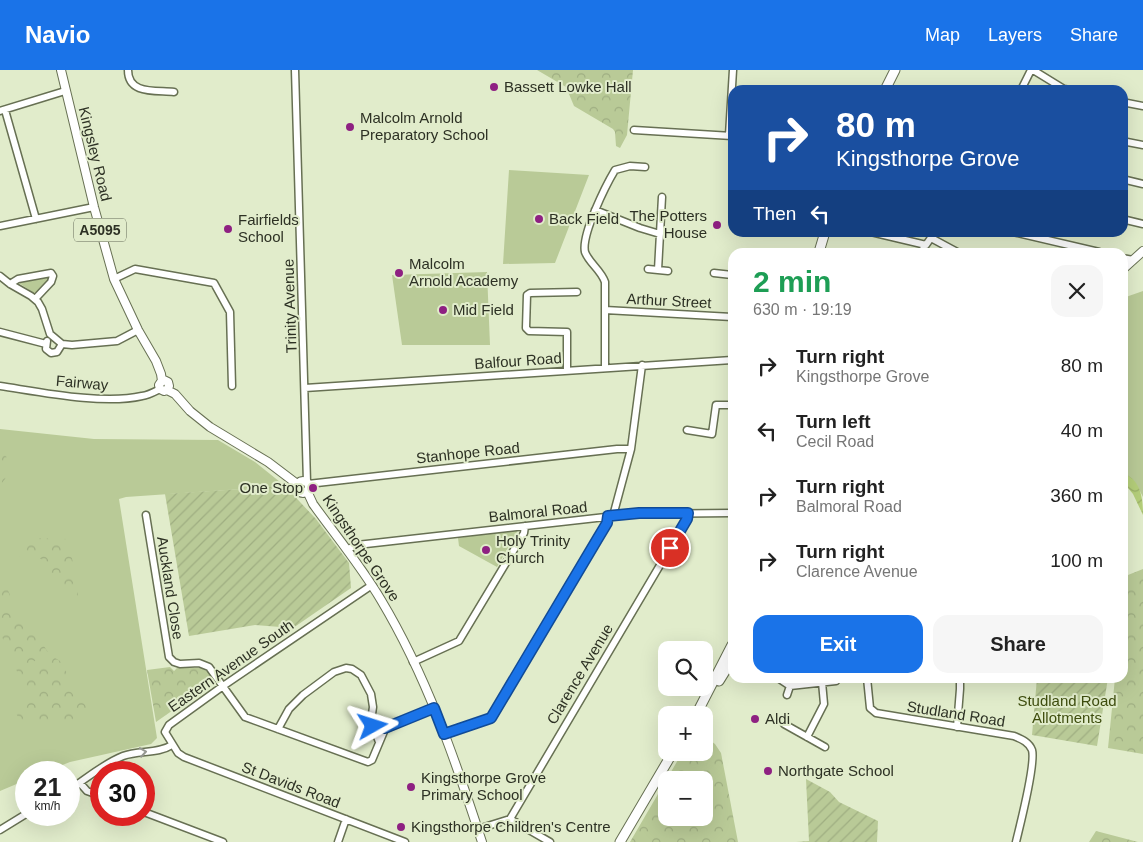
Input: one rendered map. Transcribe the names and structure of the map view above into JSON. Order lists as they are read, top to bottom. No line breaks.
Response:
{"streets":{"main road":["Kingsley Road","A5095","Kingsthorpe Grove"],"street":["Arthur Street","Trinity Avenue","Balfour Road","Fairway","Stanhope Road","Balmoral Road","Auckland Close","Eastern Avenue South","Clarence Avenue","Studland Road","St Davids Road"]},"crossings":[["Kingsley Road","Fairway"],["Trinity Avenue","Balfour Road"],["Trinity Avenue","Stanhope Road"],["Trinity Avenue","Kingsthorpe Grove"],["Stanhope Road","Kingsthorpe Grove"],["Balmoral Road","Kingsthorpe Grove"],["Balmoral Road","Clarence Avenue"],["Kingsthorpe Grove","Eastern Avenue South"],["Auckland Close","Eastern Avenue South"],["Eastern Avenue South","St Davids Road"]],"parks":["Studland Road Allotments"],"places":["Bassett Lowke Hall","Malcolm Arnold Preparatory School","Back Field","The Potters House","Fairfields School","Malcolm Arnold Academy","Mid Field","One Stop","Holy Trinity Church","Aldi","Northgate School","Kingsthorpe Grove Primary School","Kingsthorpe Children's Centre"],"page":{"header":"Navio","nav":["Map","Layers","Share"],"turn":["80 m","Kingsthorpe Grove"],"then":"Then","heading":["2 min","630 m · 19:19"],"list":[{"name":"Turn right","note":"Kingsthorpe Grove","value":"80 m"},{"name":"Turn left","note":"Cecil Road","value":"40 m"},{"name":"Turn right","note":"Balmoral Road","value":"360 m"},{"name":"Turn right","note":"Clarence Avenue","value":"100 m"}],"buttons":["Exit","Share"],"map_buttons":["+","−"],"speed":"21 km/h","limit":"30"}}
